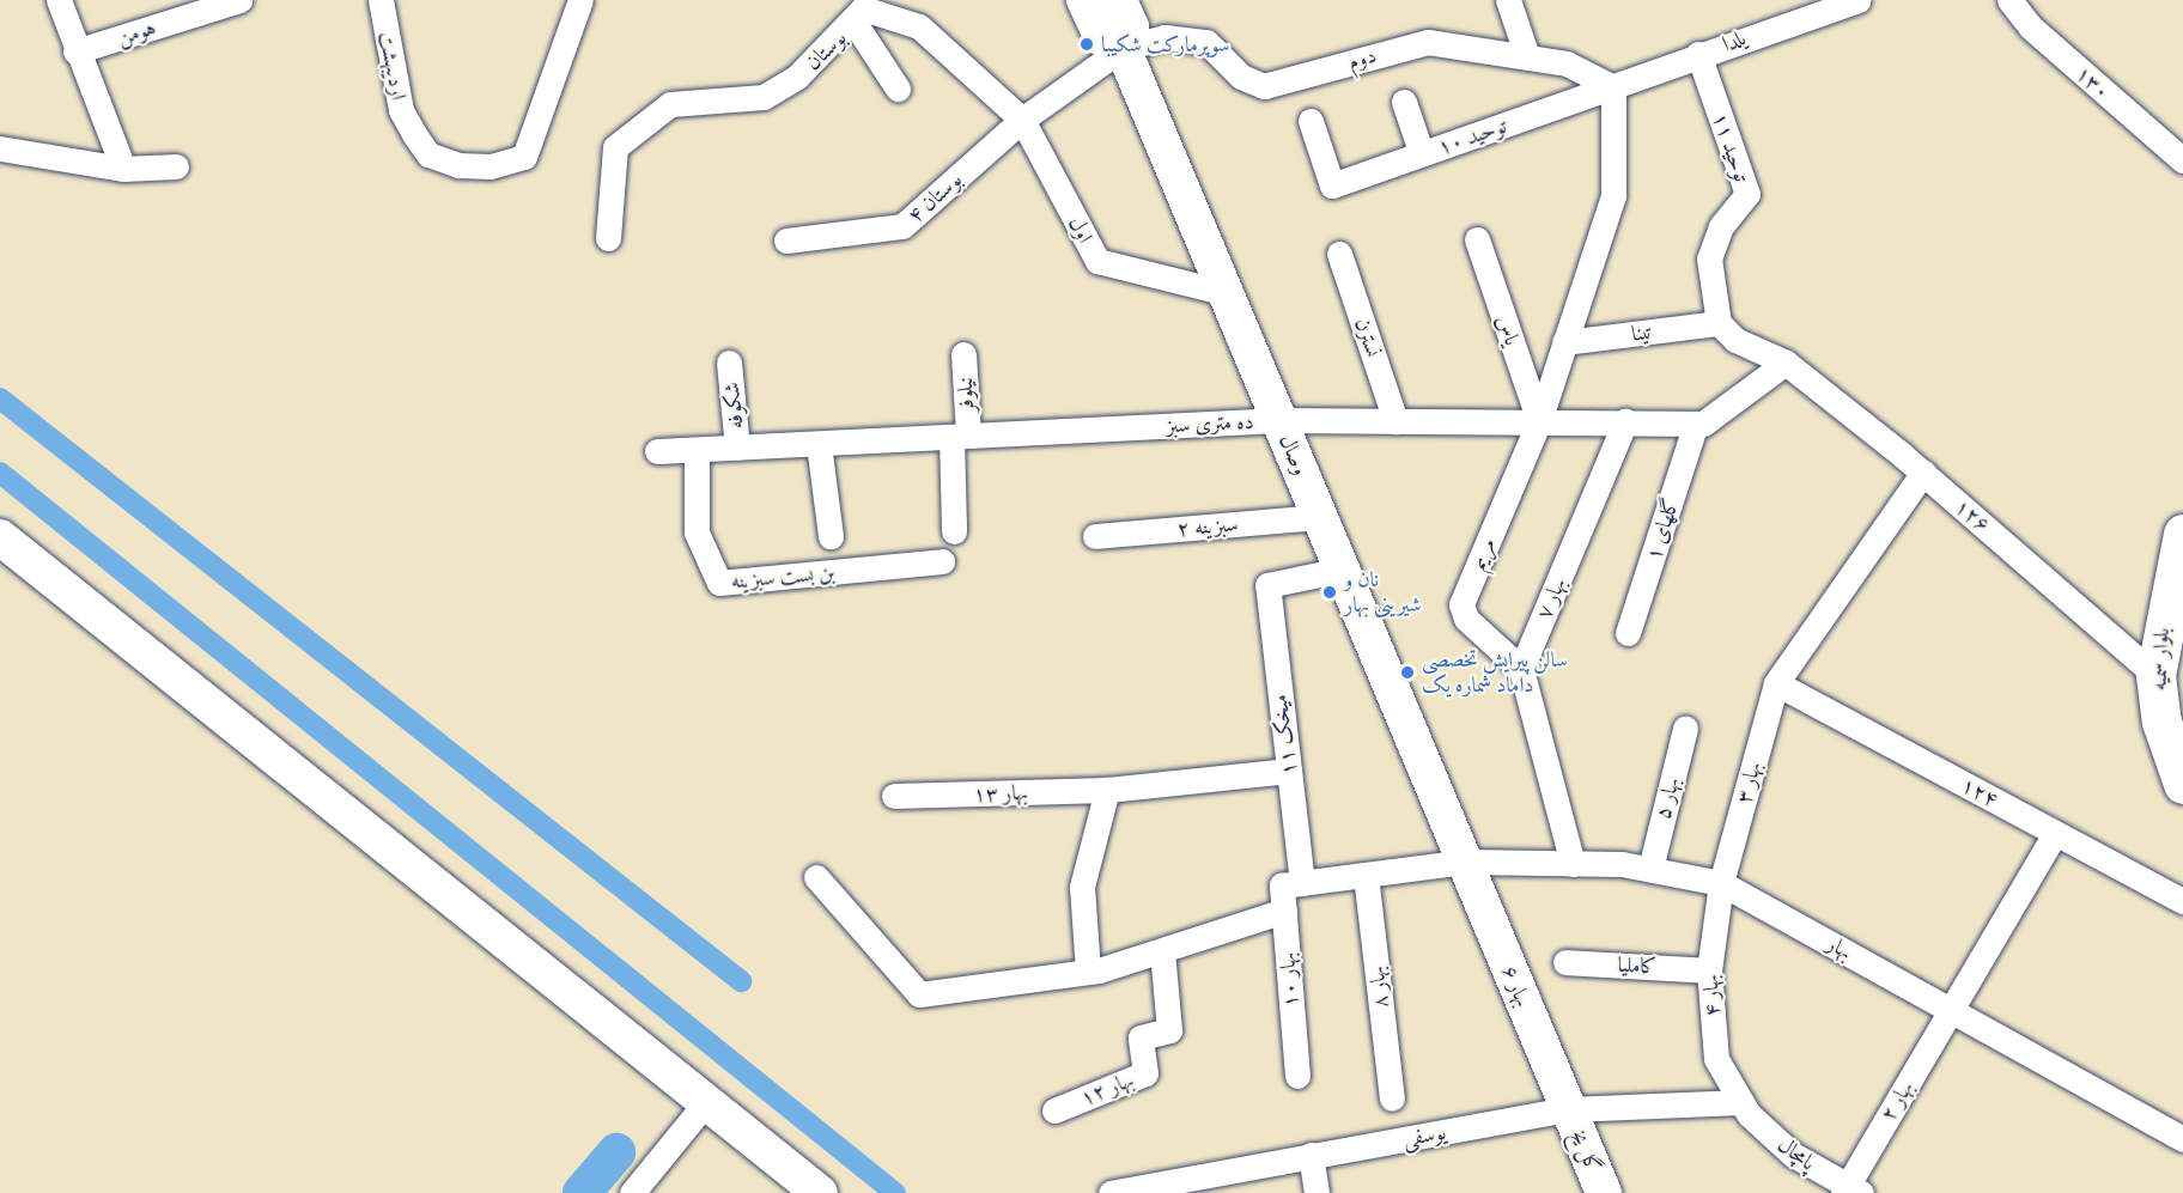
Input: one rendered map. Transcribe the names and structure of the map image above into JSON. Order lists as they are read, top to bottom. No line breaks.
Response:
{"streets":{"main road":["وصال","بلوار سمیه","بهار ۶","گل یخ"],"street":["هومن","یلدا","بوستان","دوم","اردیبهشت","۱۳۰","توحید ۱۰","توحید ۱۱","بوستان ۴","اول","یاس","تینا","نسترن","نیلوفر","شکوفه","ده متری سبز","۱۲۶","سبزینه ۲","گلهای ۱","مریم","بن بست سبزینه","بهار ۷","میخک ۱۱","بهار ۳","۱۲۴","بهار ۱۳","بهار ۵","بهار","کاملیا","بهار ۱۰","بهار ۸","بهار ۴","بهار ۱۲","بهار ۲","یوسفی","پامچال"]},"crossings":[["یلدا","دوم"],["یلدا","توحید ۱۰"],["یلدا","توحید ۱۱"],["یلدا","مریم"],["دوم","توحید ۱۰"],["دوم","وصال"],["دوم","مریم"],["توحید ۱۰","مریم"],["توحید ۱۱","تینا"],["بوستان ۴","اول"],["اول","وصال"],["یاس","ده متری سبز"],["یاس","مریم"],["تینا","مریم"],["نسترن","ده متری سبز"],["نیلوفر","ده متری سبز"],["شکوفه","ده متری سبز"],["ده متری سبز","وصال"],["ده متری سبز","گلهای ۱"],["ده متری سبز","مریم"],["ده متری سبز","بن بست سبزینه"],["ده متری سبز","بهار ۷"],["وصال","سبزینه ۲"],["وصال","میخک ۱۱"],["وصال","بهار"],["وصال","بهار ۶"],["۱۲۶","بلوار سمیه"],["۱۲۶","بهار ۳"],["مریم","بهار ۷"],["میخک ۱۱","بهار ۱۳"],["میخک ۱۱","بهار"],["میخک ۱۱","بهار ۱۰"],["بهار ۳","۱۲۴"],["بهار ۳","بهار"],["بهار ۳","بهار ۴"],["۱۲۴","بهار ۲"],["بهار ۵","بهار"],["بهار","بهار ۱۰"],["بهار","بهار ۶"],["بهار","بهار ۸"],["بهار","بهار ۴"],["بهار","بهار ۲"],["کاملیا","بهار ۴"],["بهار ۶","یوسفی"],["بهار ۶","گل یخ"],["بهار ۴","یوسفی"],["بهار ۴","پامچال"],["بهار ۲","پامچال"],["یوسفی","گل یخ"],["یوسفی","پامچال"]],"places":["سوپرمارکت شکیبا","نان و شیرینی بهار","سالن پیرایش تخصصی داماد شماره یک"]}
